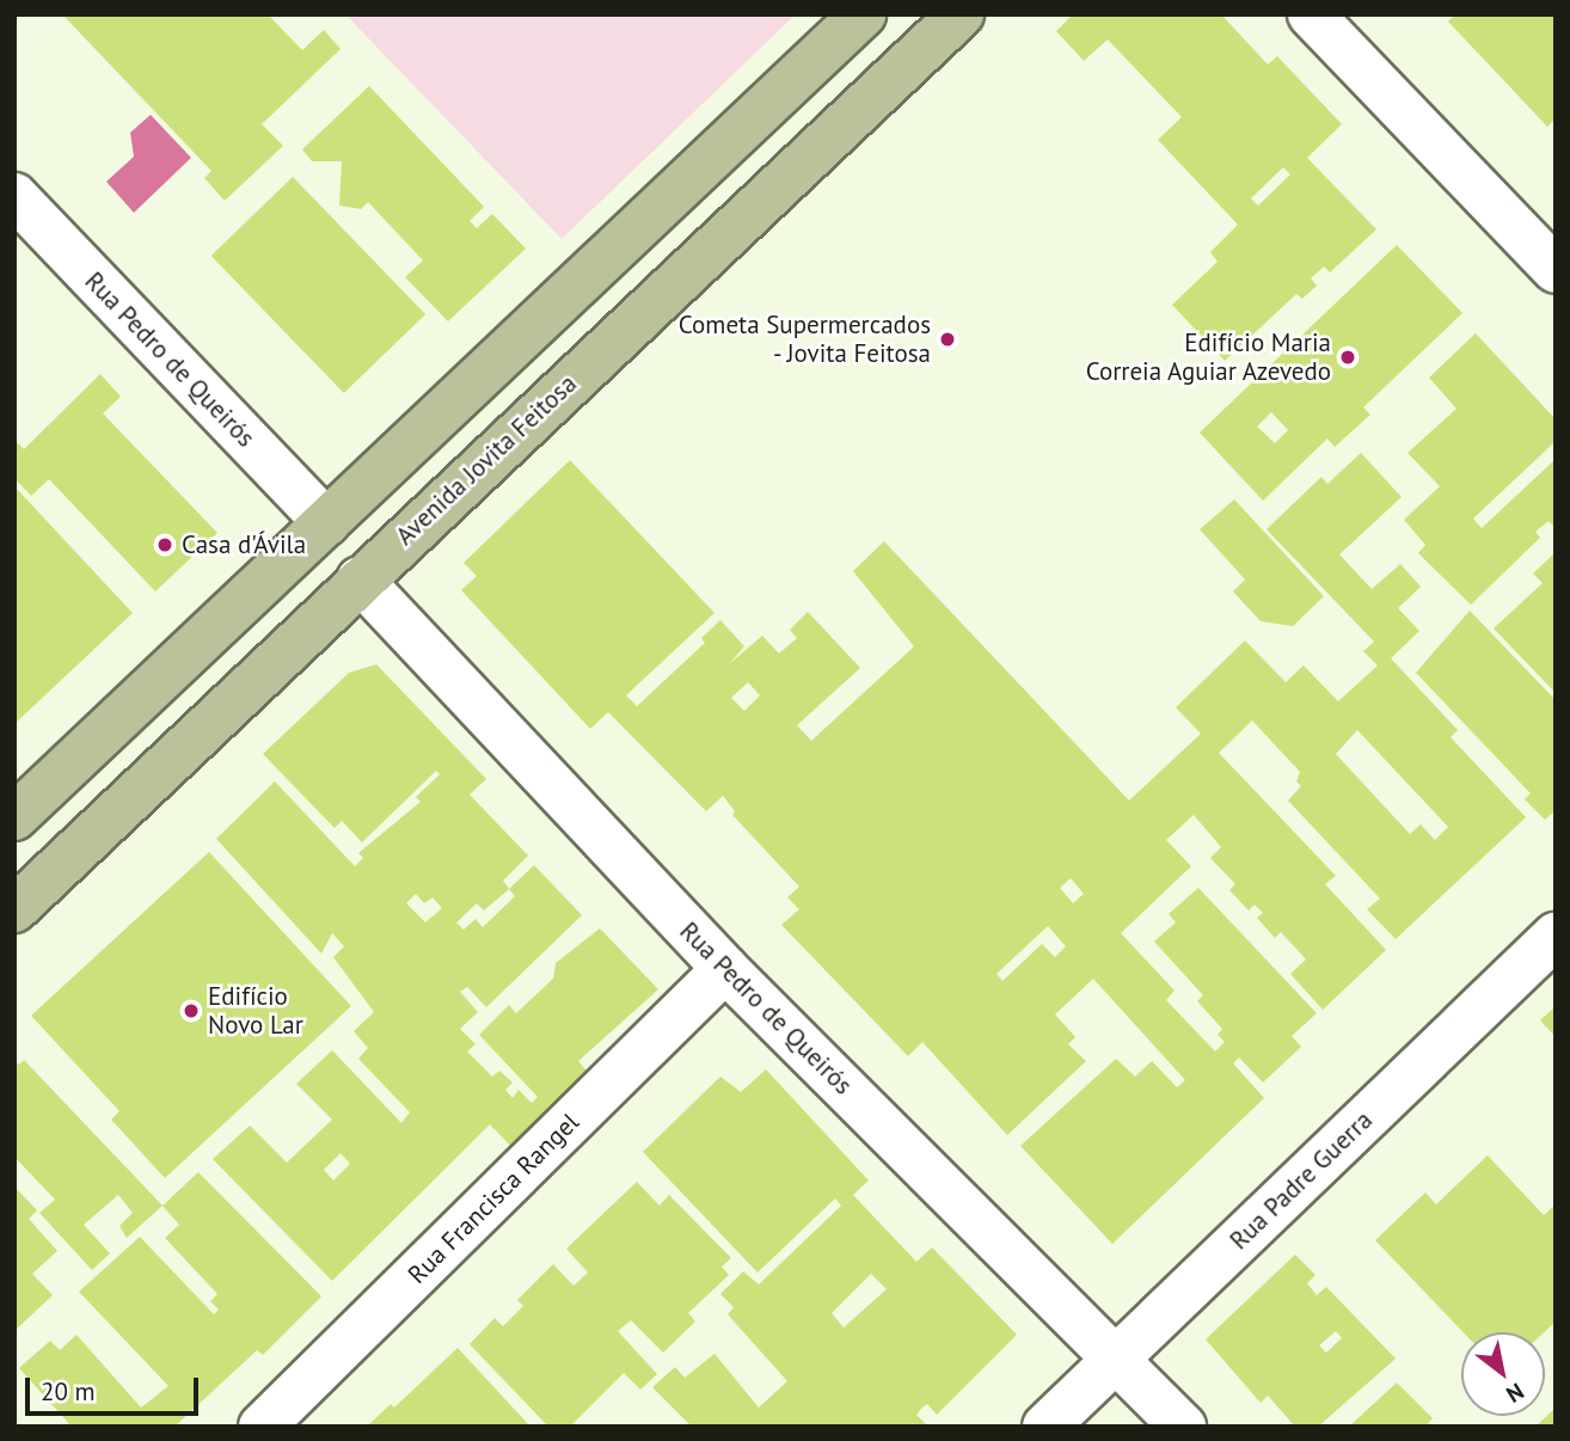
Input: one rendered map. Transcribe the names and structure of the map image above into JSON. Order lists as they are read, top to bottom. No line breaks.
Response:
{"streets":{"main road":["Avenida Jovita Feitosa"],"street":["Rua Pedro de Queirós","Rua Padre Guerra","Rua Francisca Rangel"]},"crossings":[["Rua Pedro de Queirós","Avenida Jovita Feitosa"],["Rua Pedro de Queirós","Rua Padre Guerra"],["Rua Pedro de Queirós","Rua Francisca Rangel"]],"places":["Cometa Supermercados - Jovita Feitosa","Edifício Maria Correia Aguiar Azevedo","Casa d'Ávila","Edifício Novo Lar"],"scale_bar":"20 m","north":"bottom right"}
